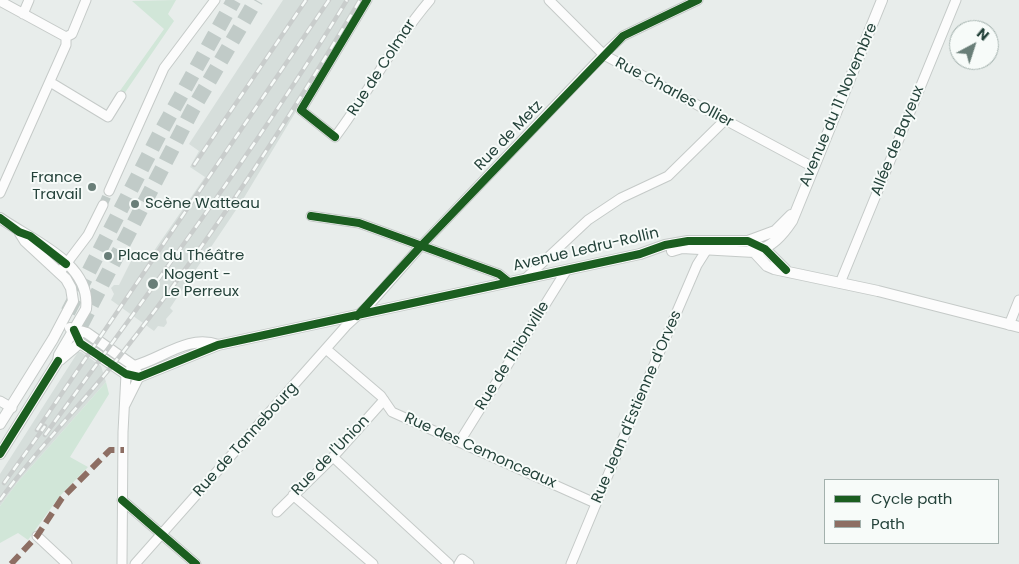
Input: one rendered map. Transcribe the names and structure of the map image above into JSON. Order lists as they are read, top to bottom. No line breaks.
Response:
{"streets":{"street":["Rue de Colmar","Rue Charles Ollier","Avenue du 11 Novembre","Rue de Metz","Allée de Bayeux","Avenue Ledru-Rollin","Rue de Thionville","Rue Jean d'Estienne d'Orves","Rue de Tannebourg","Rue des Cemonceaux","Rue de l'Union"]},"crossings":[["Rue Charles Ollier","Avenue du 11 Novembre"],["Rue Charles Ollier","Rue de Metz"],["Avenue du 11 Novembre","Avenue Ledru-Rollin"],["Rue de Metz","Avenue Ledru-Rollin"],["Rue de Metz","Rue de Tannebourg"],["Avenue Ledru-Rollin","Rue de Thionville"],["Avenue Ledru-Rollin","Rue Jean d'Estienne d'Orves"],["Avenue Ledru-Rollin","Rue de Tannebourg"],["Rue de Thionville","Rue des Cemonceaux"],["Rue Jean d'Estienne d'Orves","Rue des Cemonceaux"],["Rue de Tannebourg","Rue des Cemonceaux"],["Rue des Cemonceaux","Rue de l'Union"]],"places":["France Travail","Scène Watteau","Place du Théâtre","Nogent - Le Perreux"],"legend":["Cycle path","Path"],"north":"top right"}
